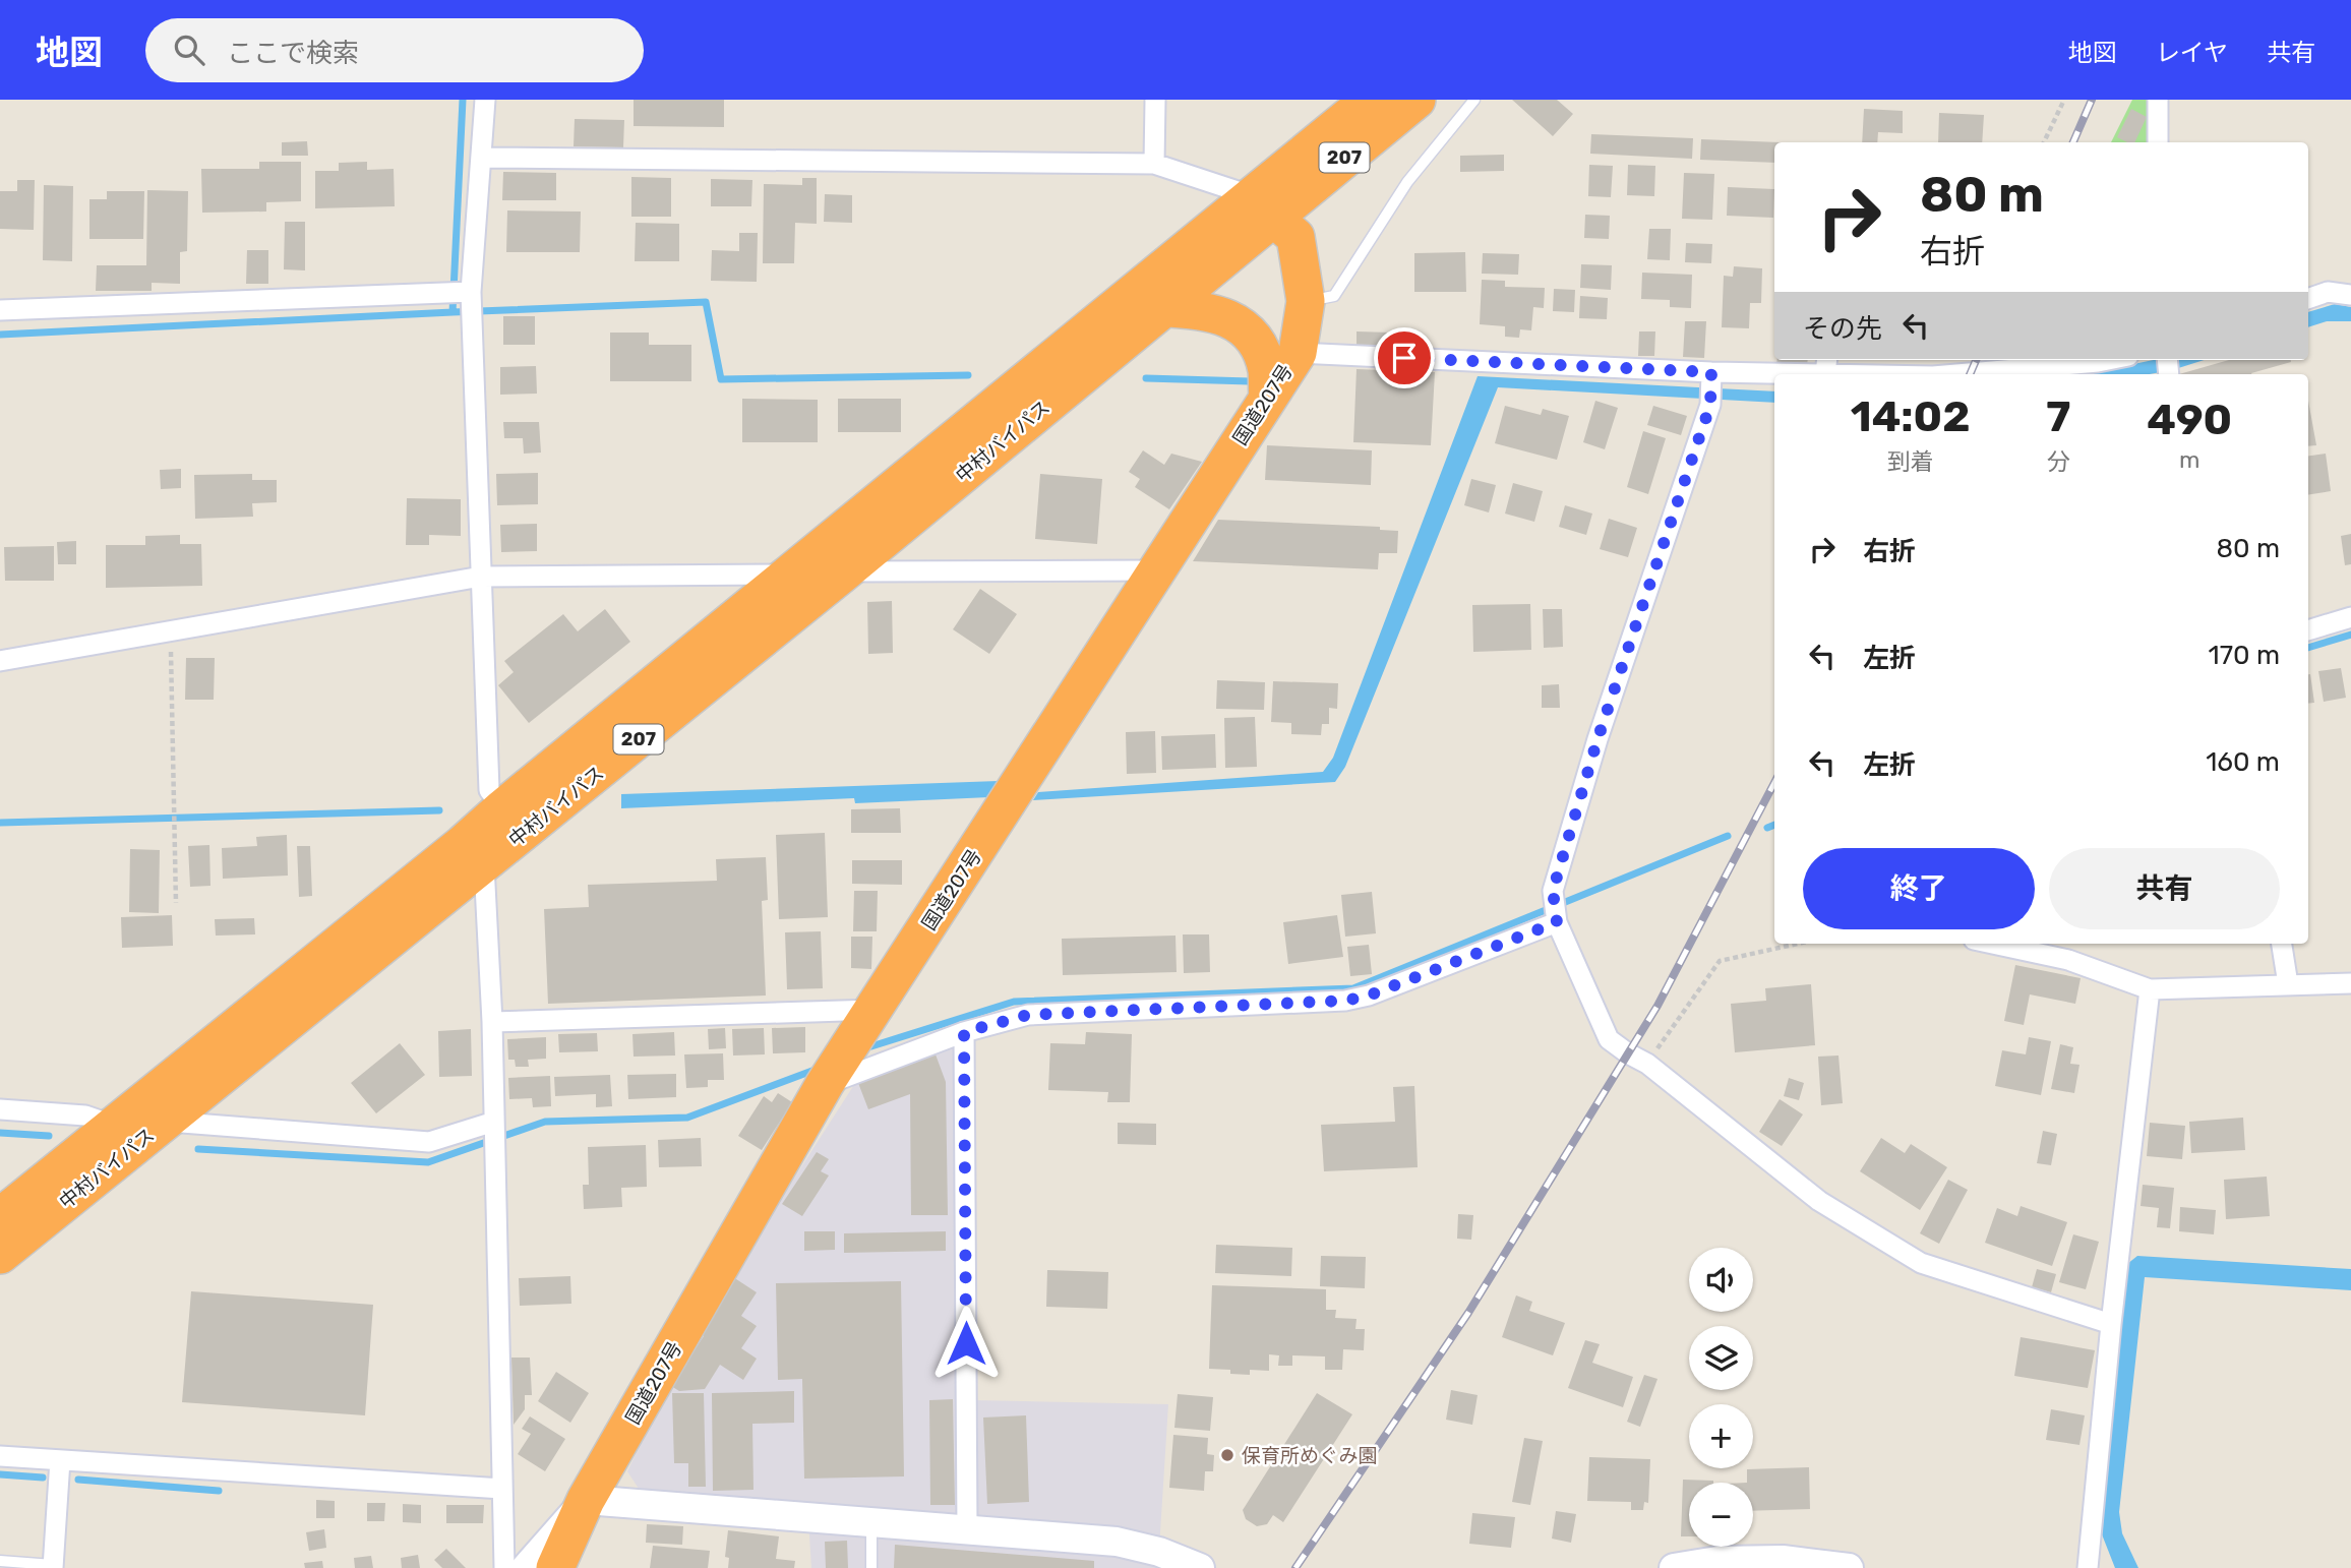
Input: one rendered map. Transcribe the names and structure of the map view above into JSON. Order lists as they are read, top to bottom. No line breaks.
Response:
{"streets":{"highway":["207","国道207号","中村バイパス"]},"crossings":[["207","国道207号"],["207","中村バイパス"],["国道207号","中村バイパス"]],"places":["保育所めぐみ園"],"page":{"header":"地図","search":"ここで検索","nav":["地図","レイヤ","共有"],"turn":["80 m","右折"],"then":"その先","eta":["14:02","到着","7","分","490","m"],"list":[{"name":"右折","value":"80 m"},{"name":"左折","value":"170 m"},{"name":"左折","value":"160 m"}],"buttons":["終了","共有"],"map_buttons":["+","−"]}}
